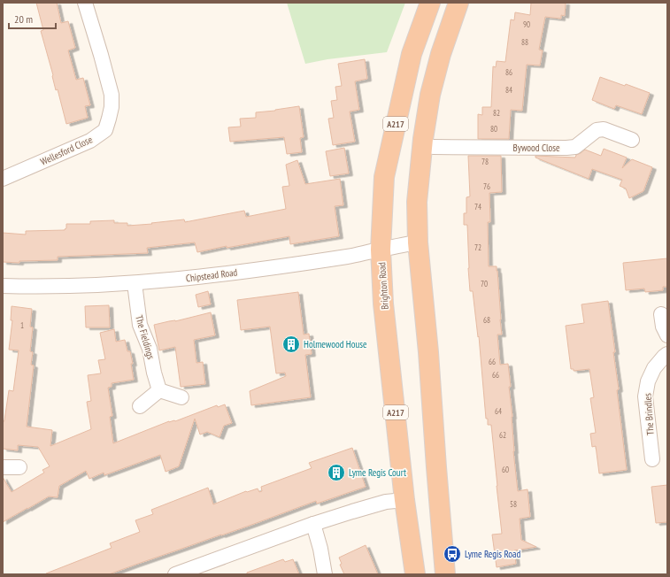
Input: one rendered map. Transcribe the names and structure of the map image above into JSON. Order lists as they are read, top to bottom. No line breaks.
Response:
{"streets":{"highway":["A217","Brighton Road"],"street":["Bywood Close","Wellesford Close","Chipstead Road","The Fieldings","The Brindles"]},"crossings":[["Chipstead Road","Brighton Road"],["Chipstead Road","The Fieldings"]],"places":{"building":["Holmewood House","Lyme Regis Court"],"bus stop":["Lyme Regis Road"]},"house_numbers":["90","88","86","84","82","80","78","76","74","72","70","68","1","66","66","64","62","60","58"],"scale_bar":"20 m"}
